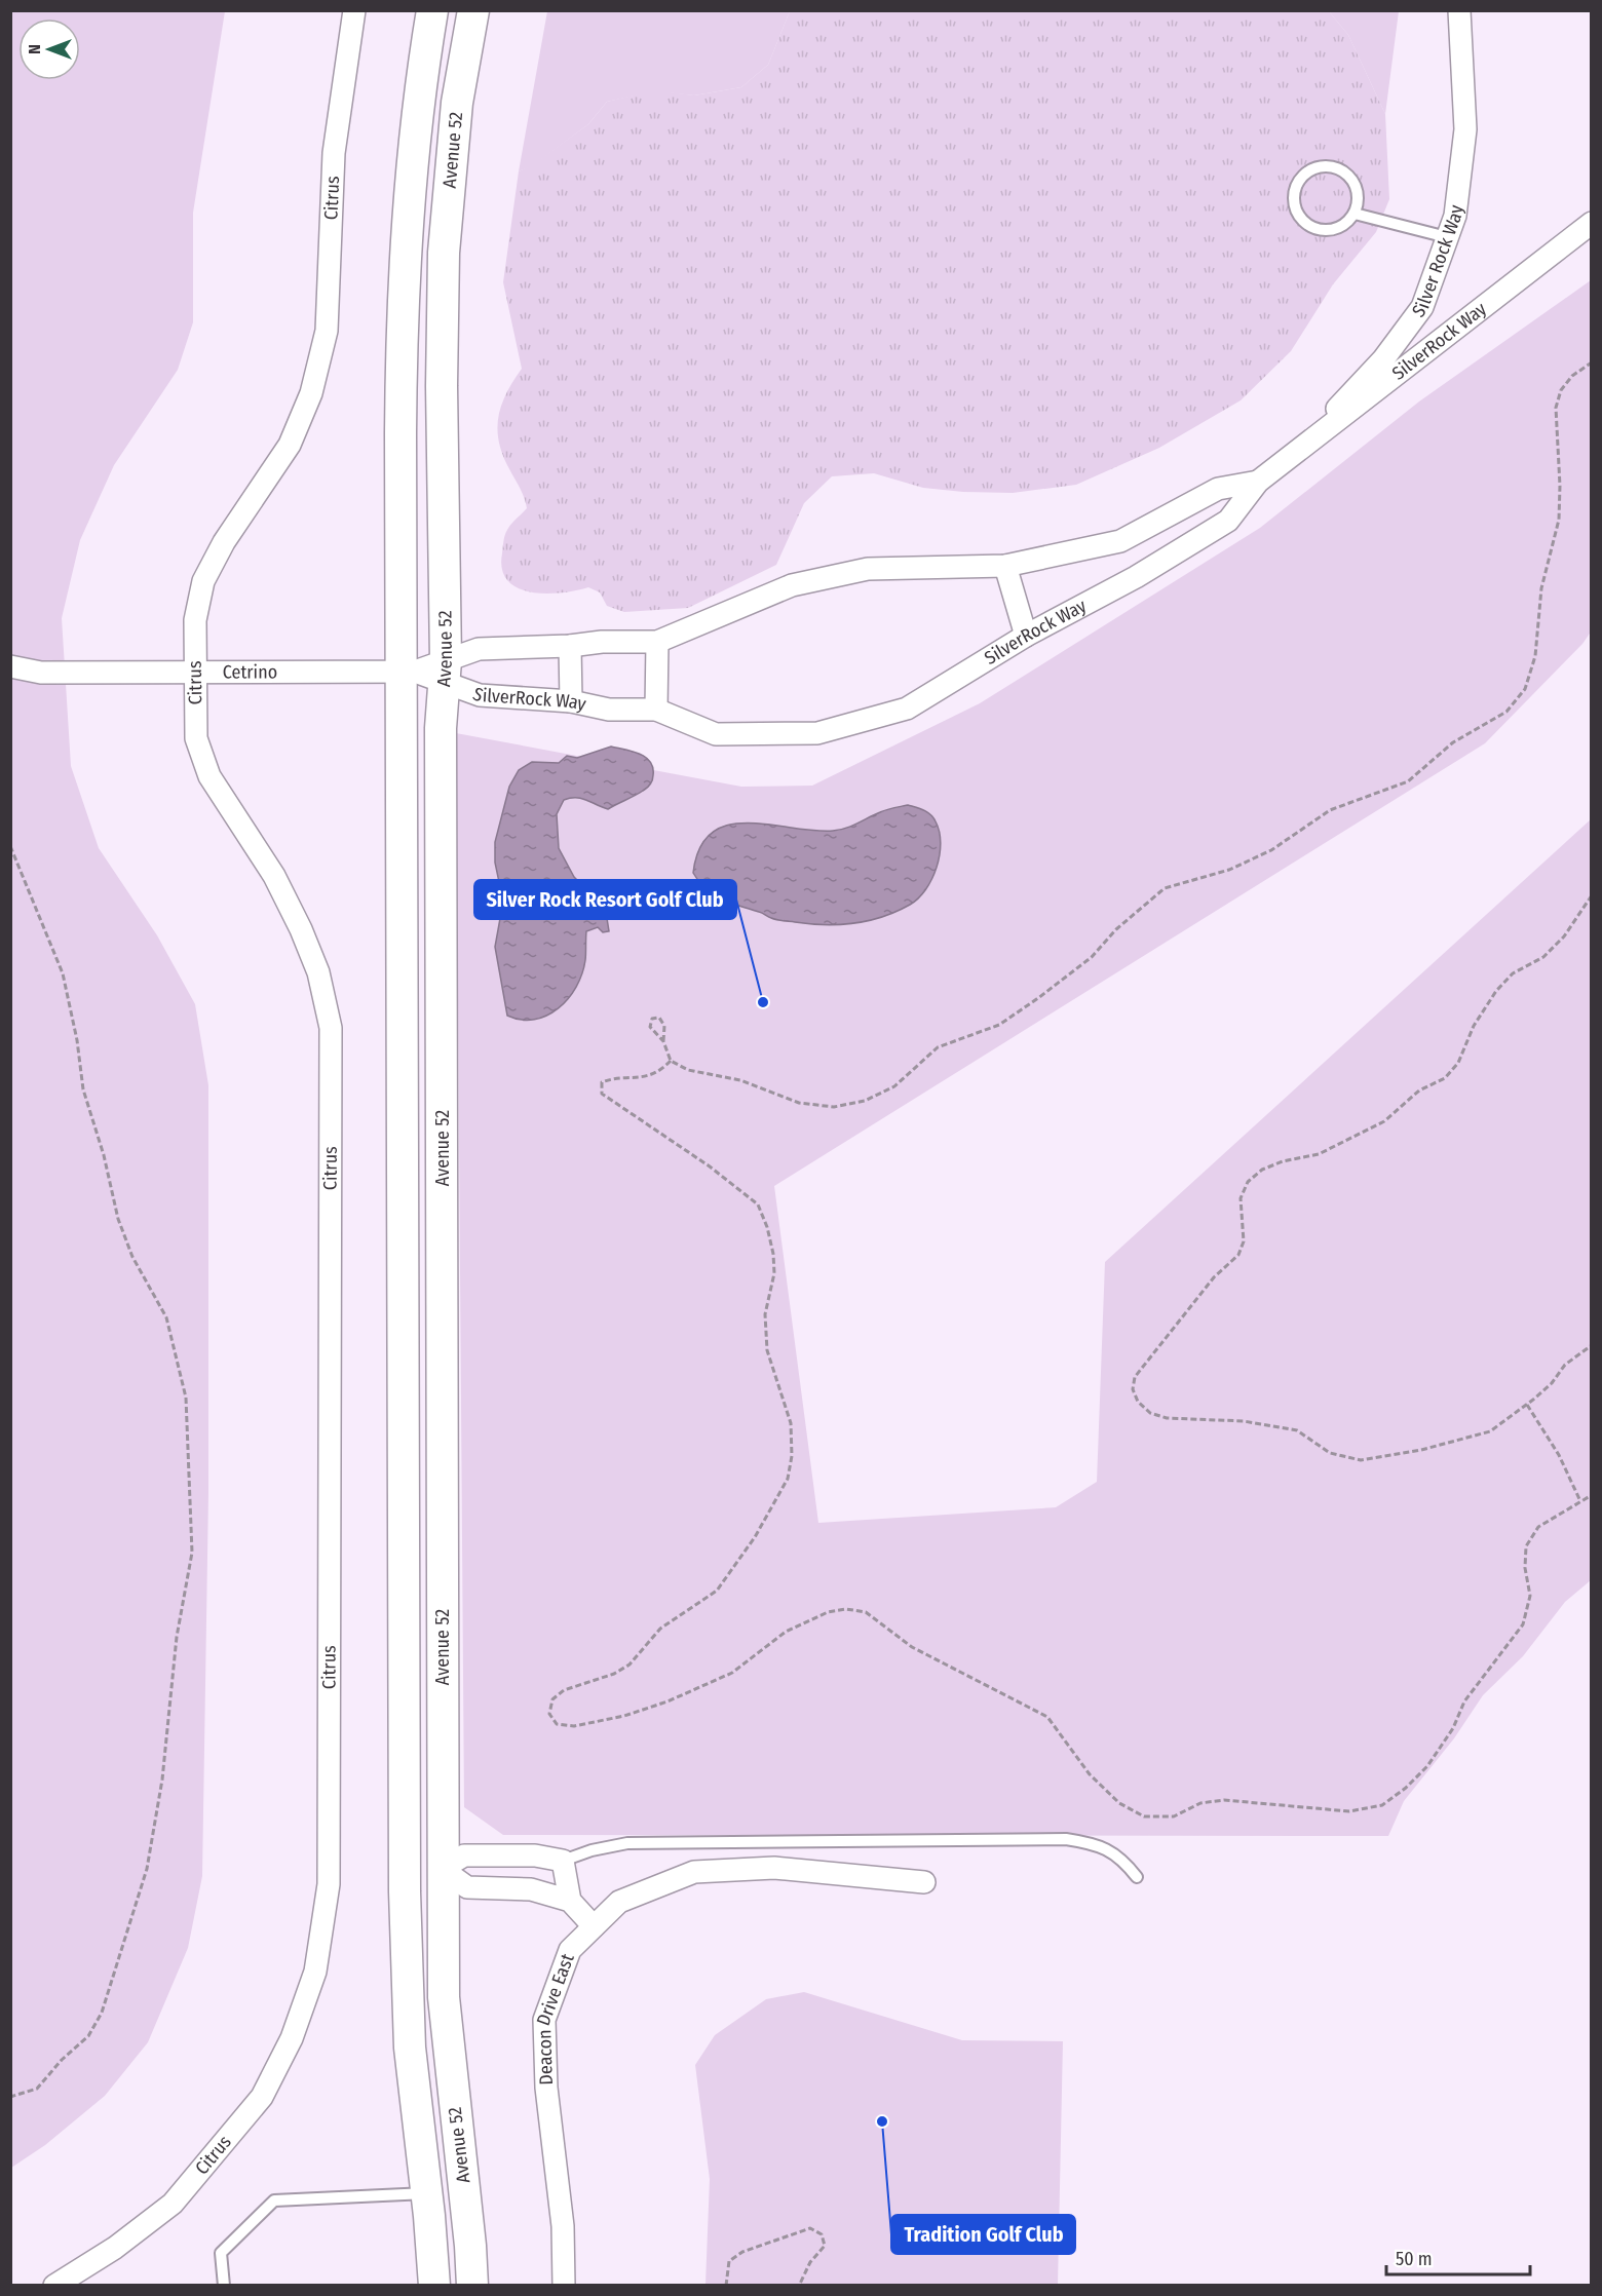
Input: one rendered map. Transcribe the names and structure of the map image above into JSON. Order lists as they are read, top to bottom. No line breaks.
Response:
{"streets":{"main road":["Avenue 52"],"street":["Citrus","Silver Rock Way","SilverRock Way","Cetrino","Deacon Drive East"]},"crossings":[["Avenue 52","SilverRock Way"],["Avenue 52","Cetrino"],["Citrus","Cetrino"],["Silver Rock Way","SilverRock Way"],["SilverRock Way","Cetrino"]],"places":["Silver Rock Resort Golf Club","Tradition Golf Club"],"scale_bar":"50 m","north":"left"}
